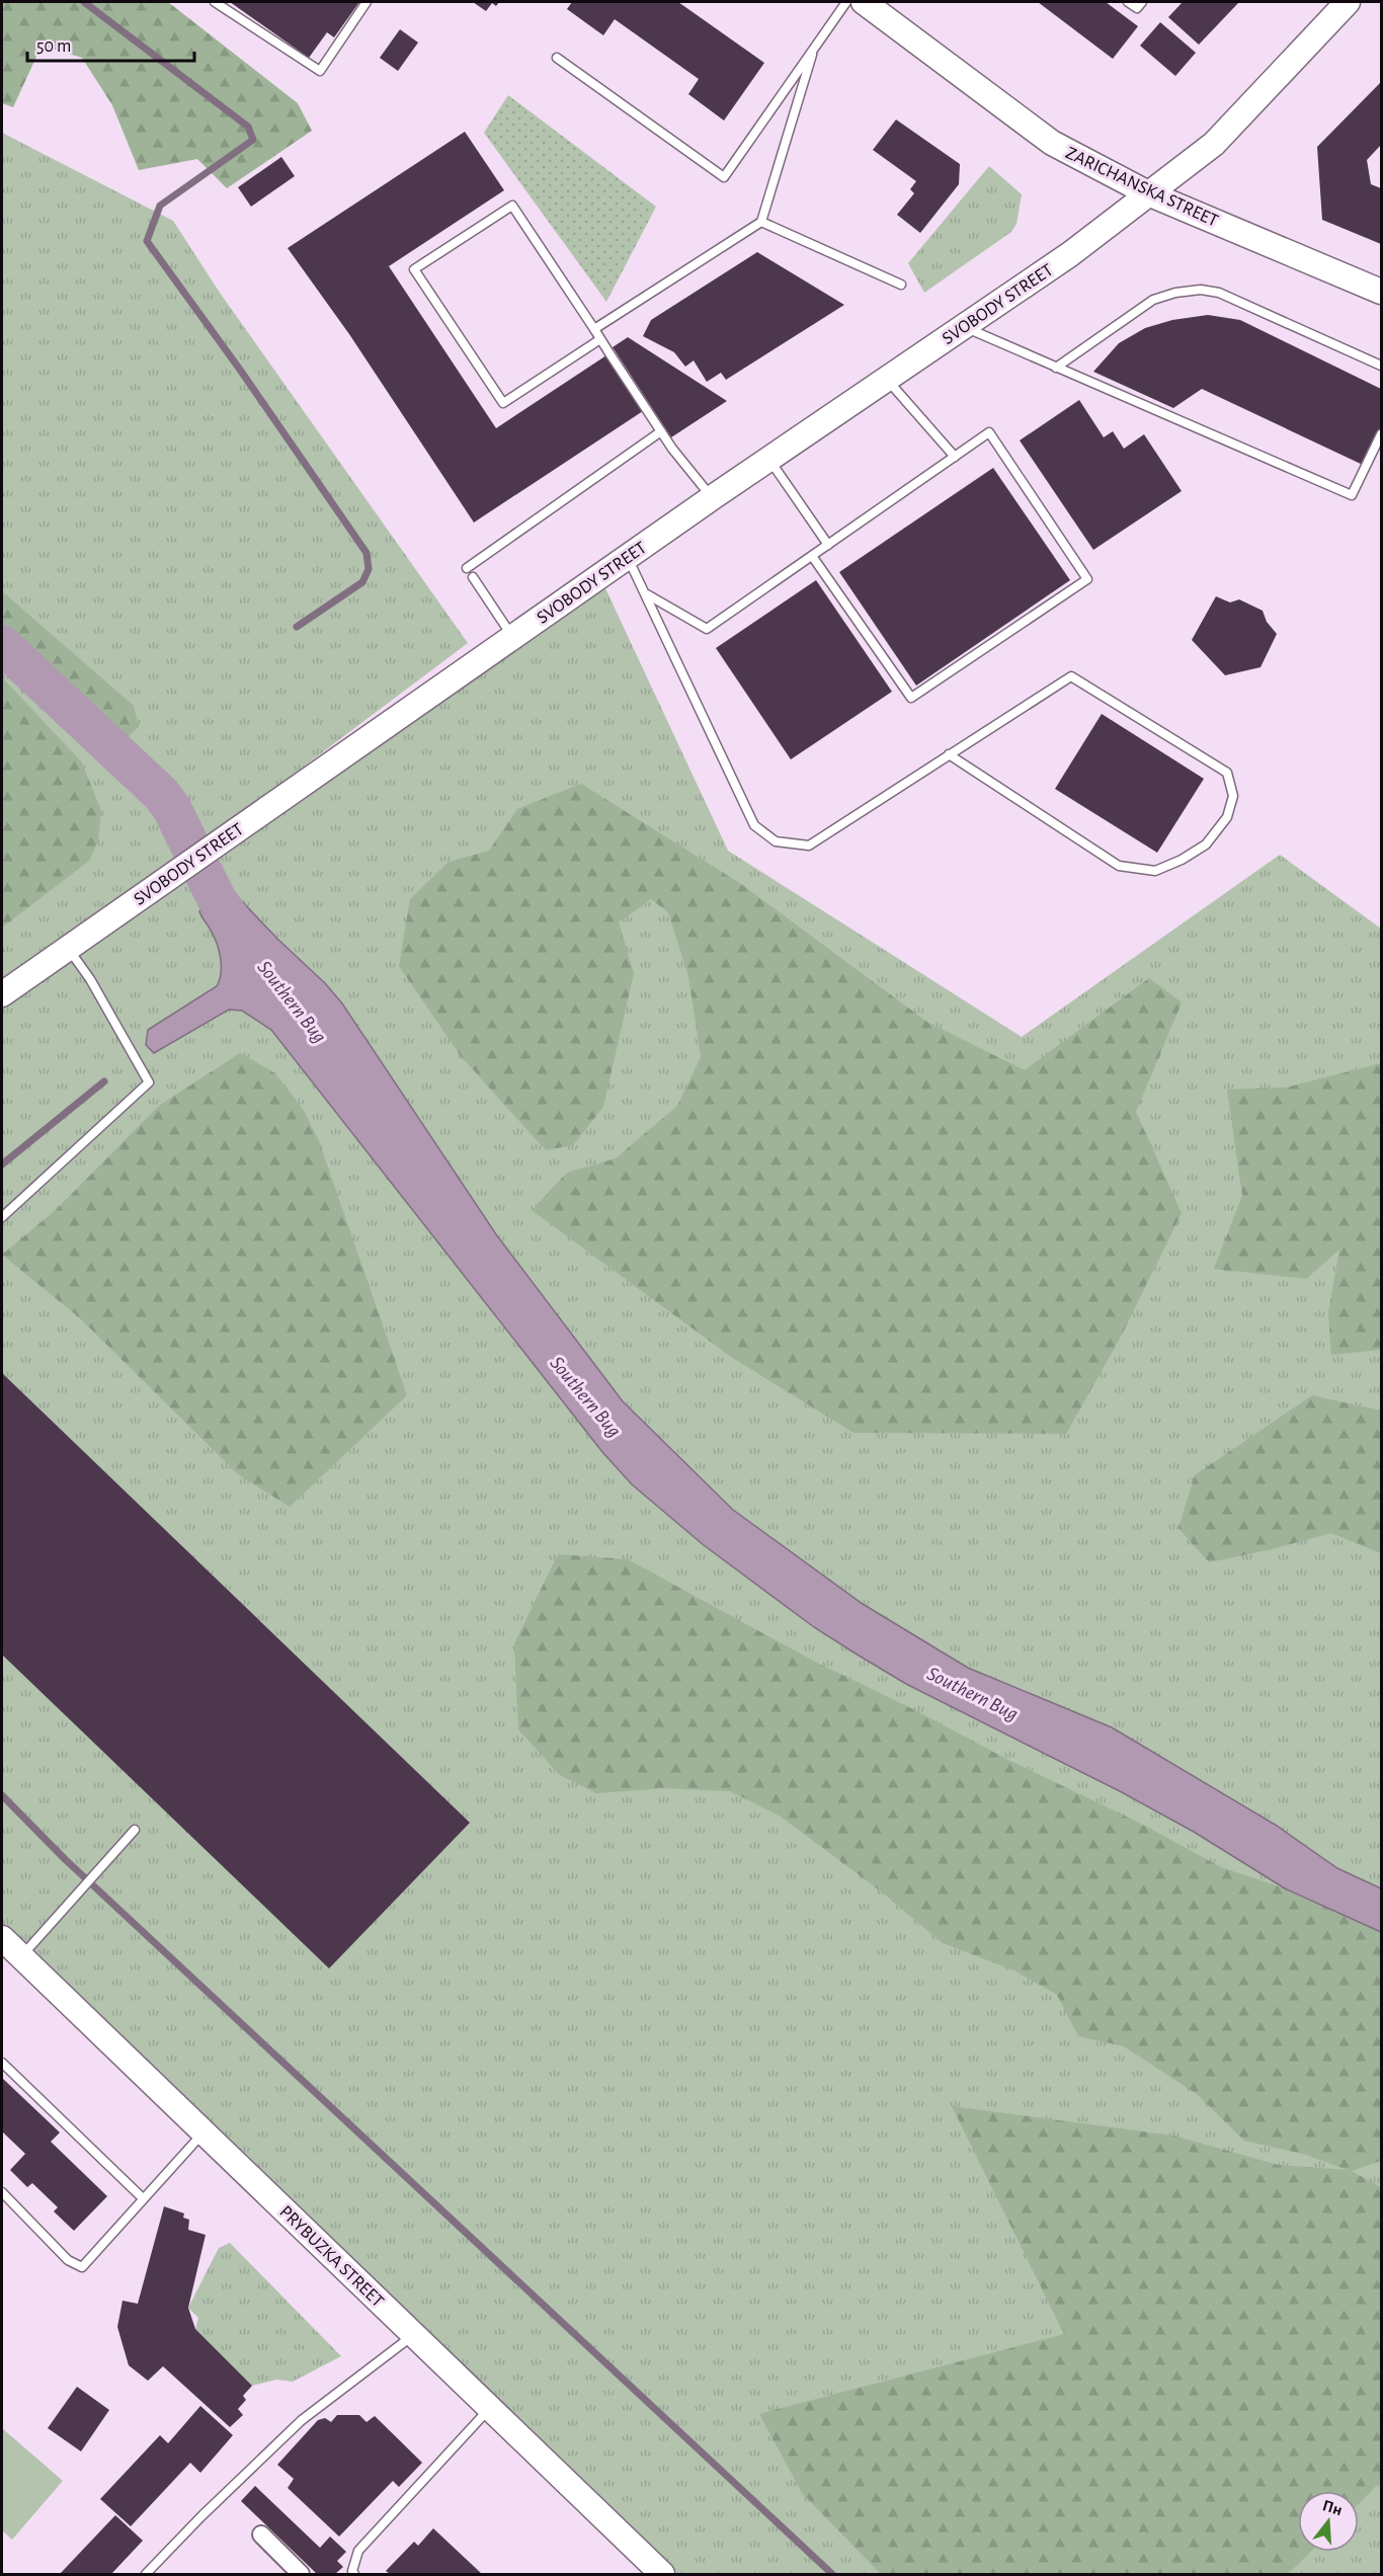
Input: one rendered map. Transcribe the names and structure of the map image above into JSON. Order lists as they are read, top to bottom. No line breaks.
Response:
{"streets":{"main road":["ZARICHANSKA STREET","SVOBODY STREET","PRYBUZKA STREET"]},"crossings":[["ZARICHANSKA STREET","SVOBODY STREET"]],"water":["Southern Bug"],"scale_bar":"50 m","north":"top"}
